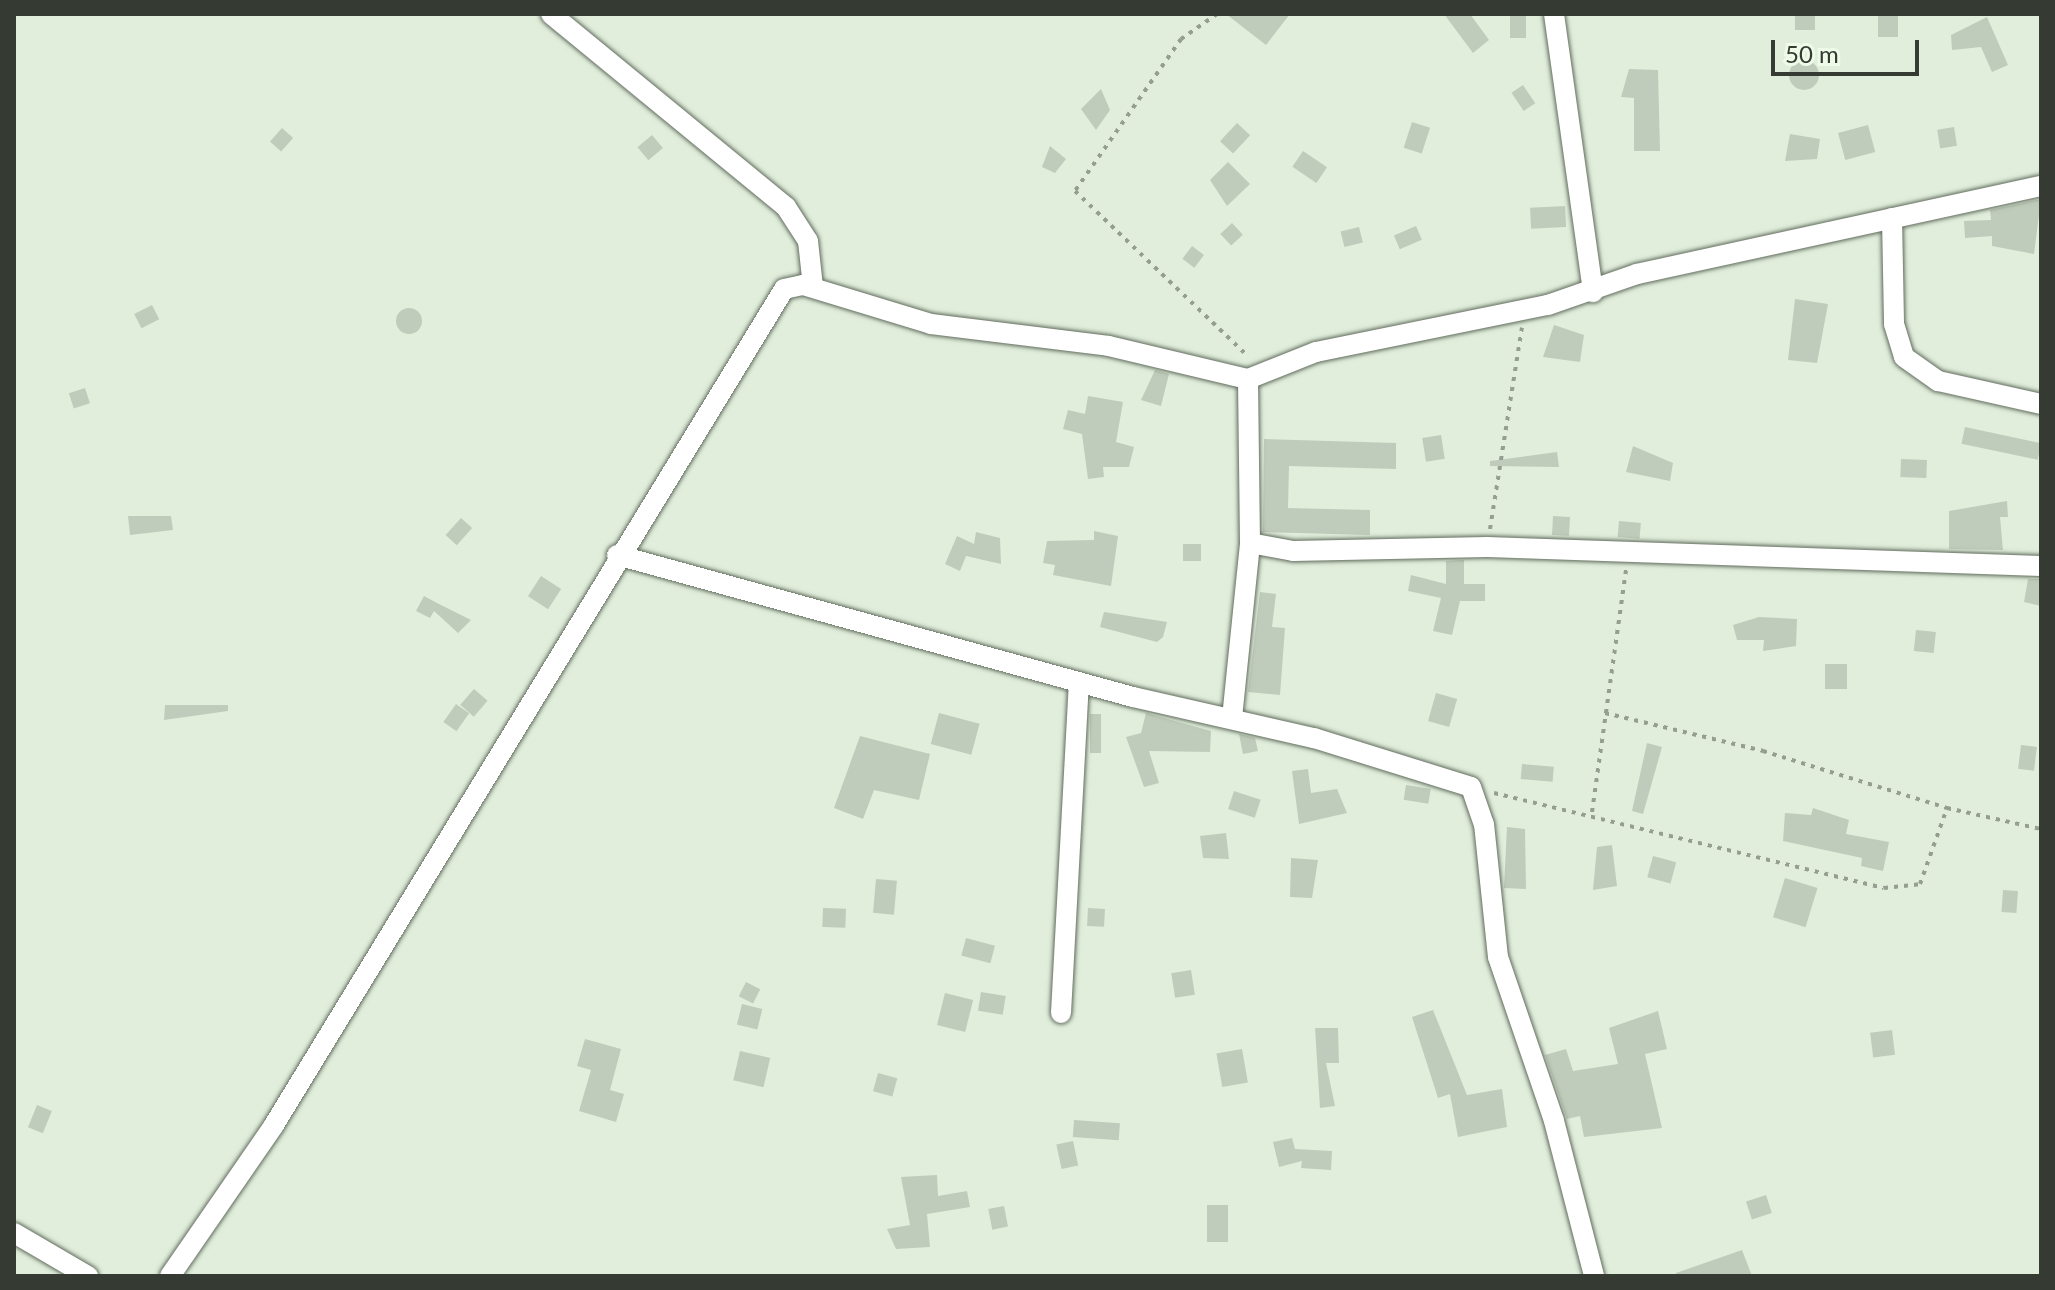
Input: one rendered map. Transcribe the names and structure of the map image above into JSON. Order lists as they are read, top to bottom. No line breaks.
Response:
{"scale_bar":"50 m"}
